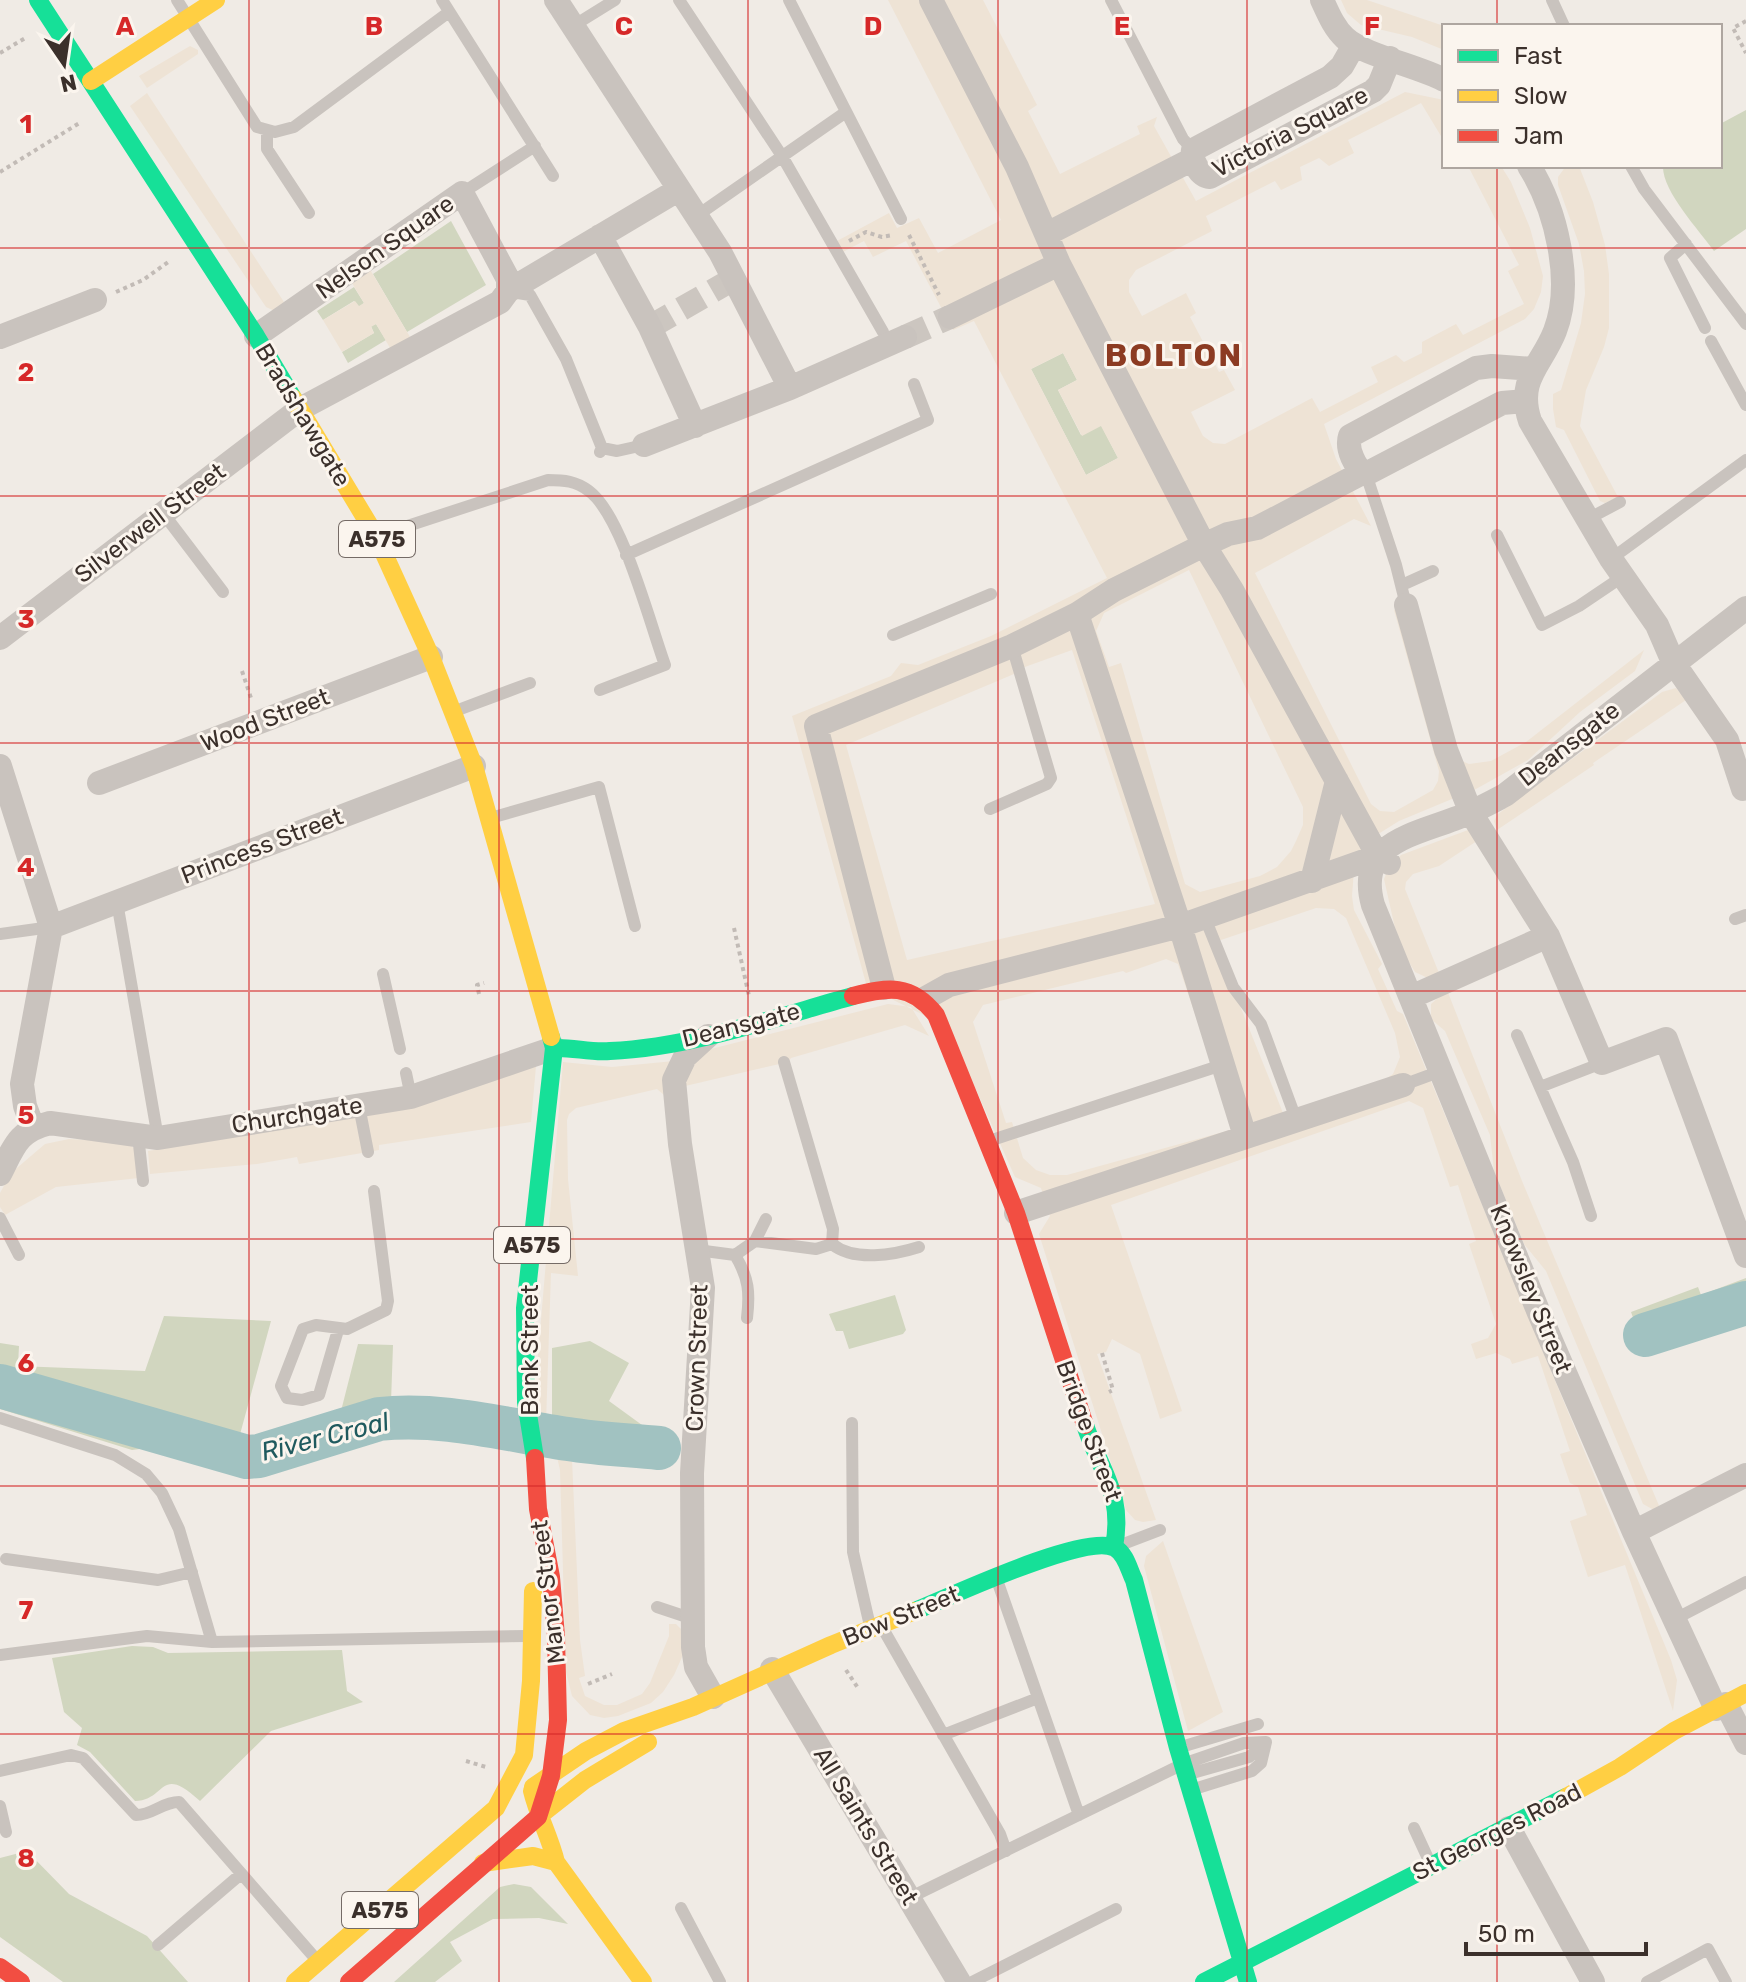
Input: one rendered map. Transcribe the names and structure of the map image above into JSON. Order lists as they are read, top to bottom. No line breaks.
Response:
{"streets":{"main road":["Bradshawgate","A575","Deansgate","Bank Street","Bridge Street","Manor Street","Bow Street","St Georges Road"],"street":["Victoria Square","Nelson Square","Silverwell Street","Wood Street","Princess Street","Churchgate","Knowsley Street","Crown Street","All Saints Street"]},"crossings":[["Nelson Square","Bradshawgate"],["Bradshawgate","Silverwell Street"],["Bradshawgate","Wood Street"],["Bradshawgate","Deansgate"],["Bradshawgate","Princess Street"],["Bradshawgate","Churchgate"],["Bradshawgate","Bank Street"],["A575","Manor Street"],["A575","Bow Street"],["Deansgate","Churchgate"],["Deansgate","Knowsley Street"],["Deansgate","Bank Street"],["Deansgate","Crown Street"],["Deansgate","Bridge Street"],["Churchgate","Bank Street"],["Knowsley Street","St Georges Road"],["Bank Street","Manor Street"],["Crown Street","Bow Street"],["Bridge Street","Bow Street"],["Manor Street","Bow Street"],["Bow Street","All Saints Street"]],"districts":["BOLTON"],"water":["River Croal"],"legend":["Fast","Slow","Jam"],"scale_bar":"50 m","north":"bottom","grid":{"columns":["A","B","C","D","E","F"],"rows":["1","2","3","4","5","6","7","8"]}}
